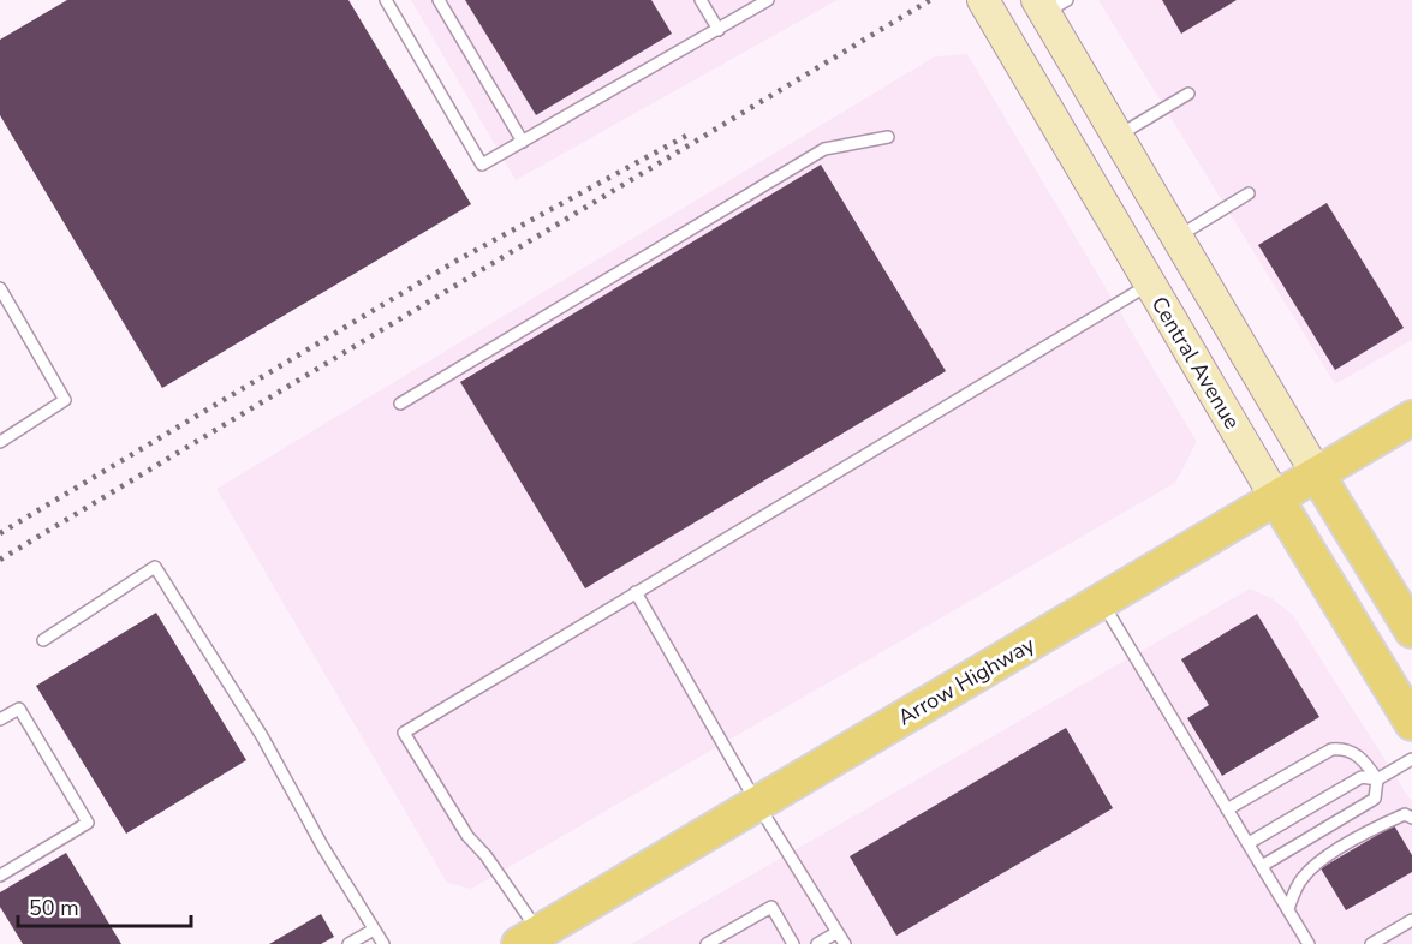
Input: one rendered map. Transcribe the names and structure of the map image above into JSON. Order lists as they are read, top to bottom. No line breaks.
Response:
{"streets":{"main road":["Central Avenue","Arrow Highway"]},"crossings":[["Central Avenue","Arrow Highway"]],"scale_bar":"50 m"}
